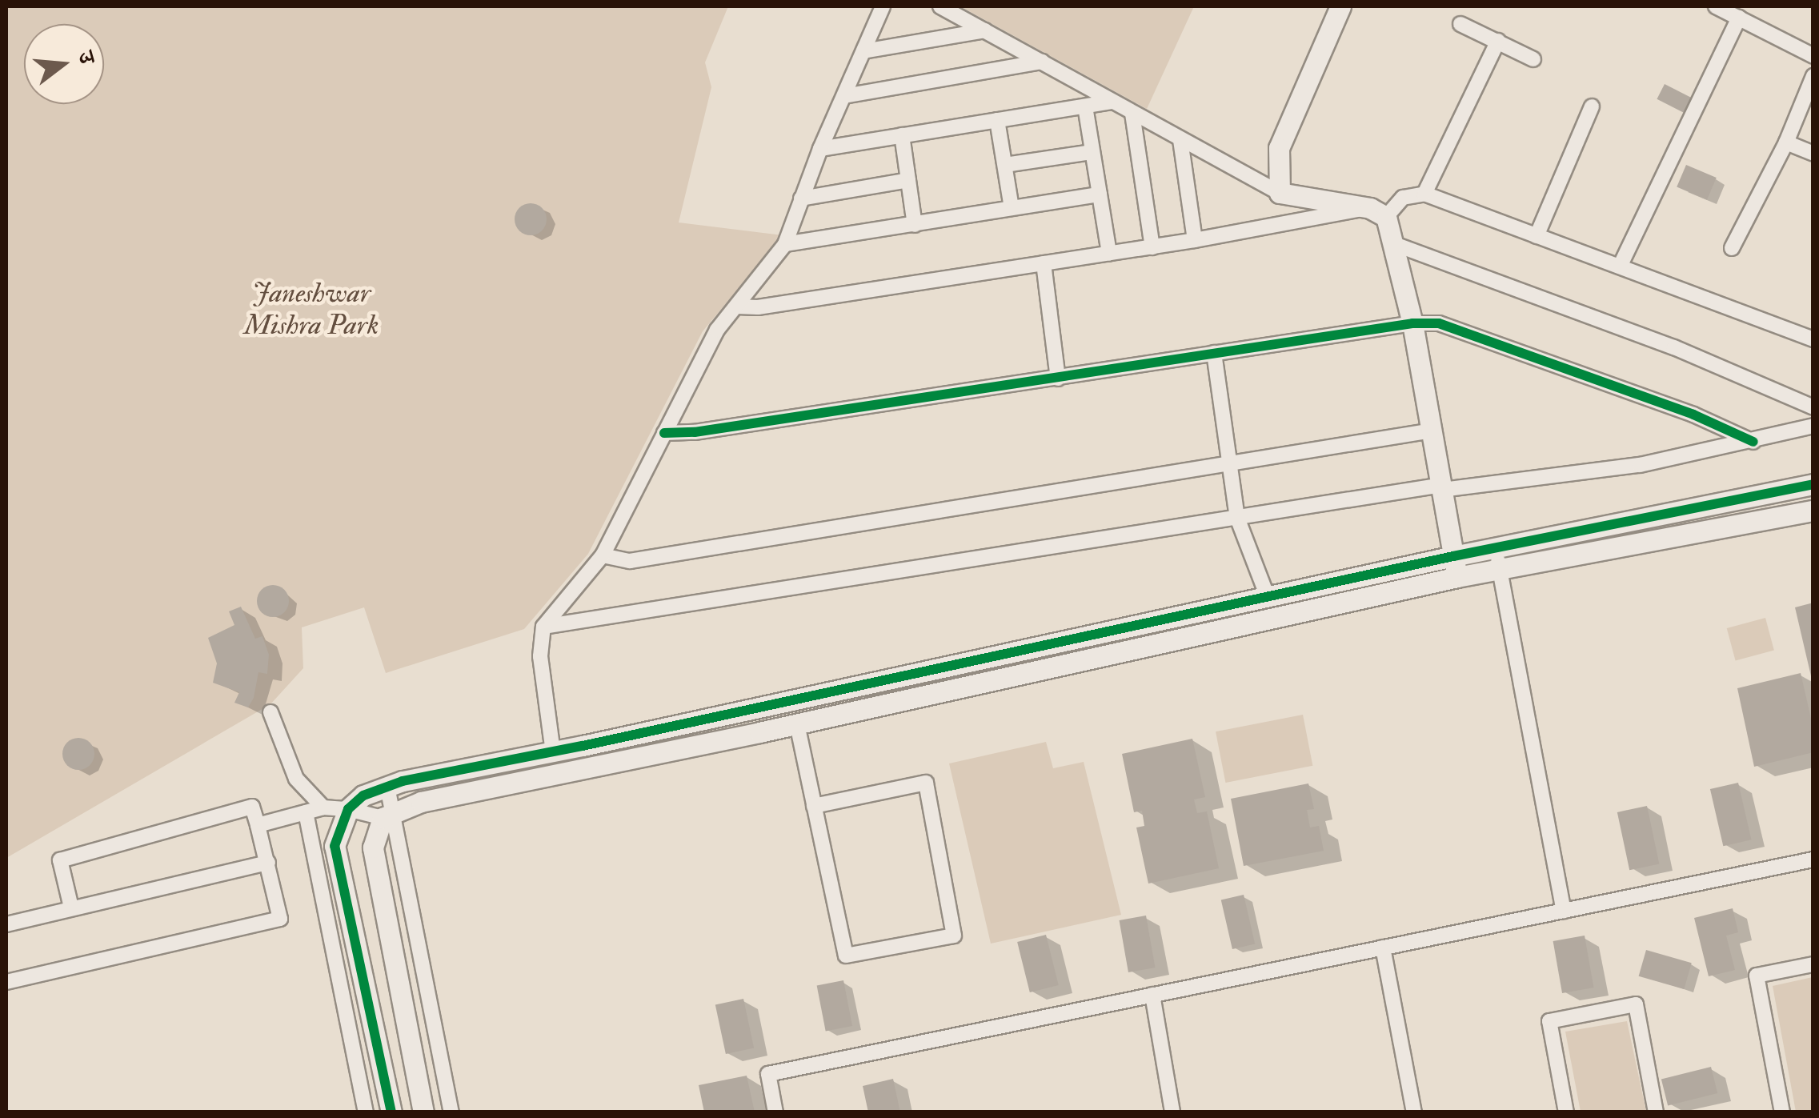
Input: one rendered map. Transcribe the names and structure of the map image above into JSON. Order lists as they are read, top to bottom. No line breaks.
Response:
{"parks":["Janeshwar Mishra Park"],"north":"right"}
